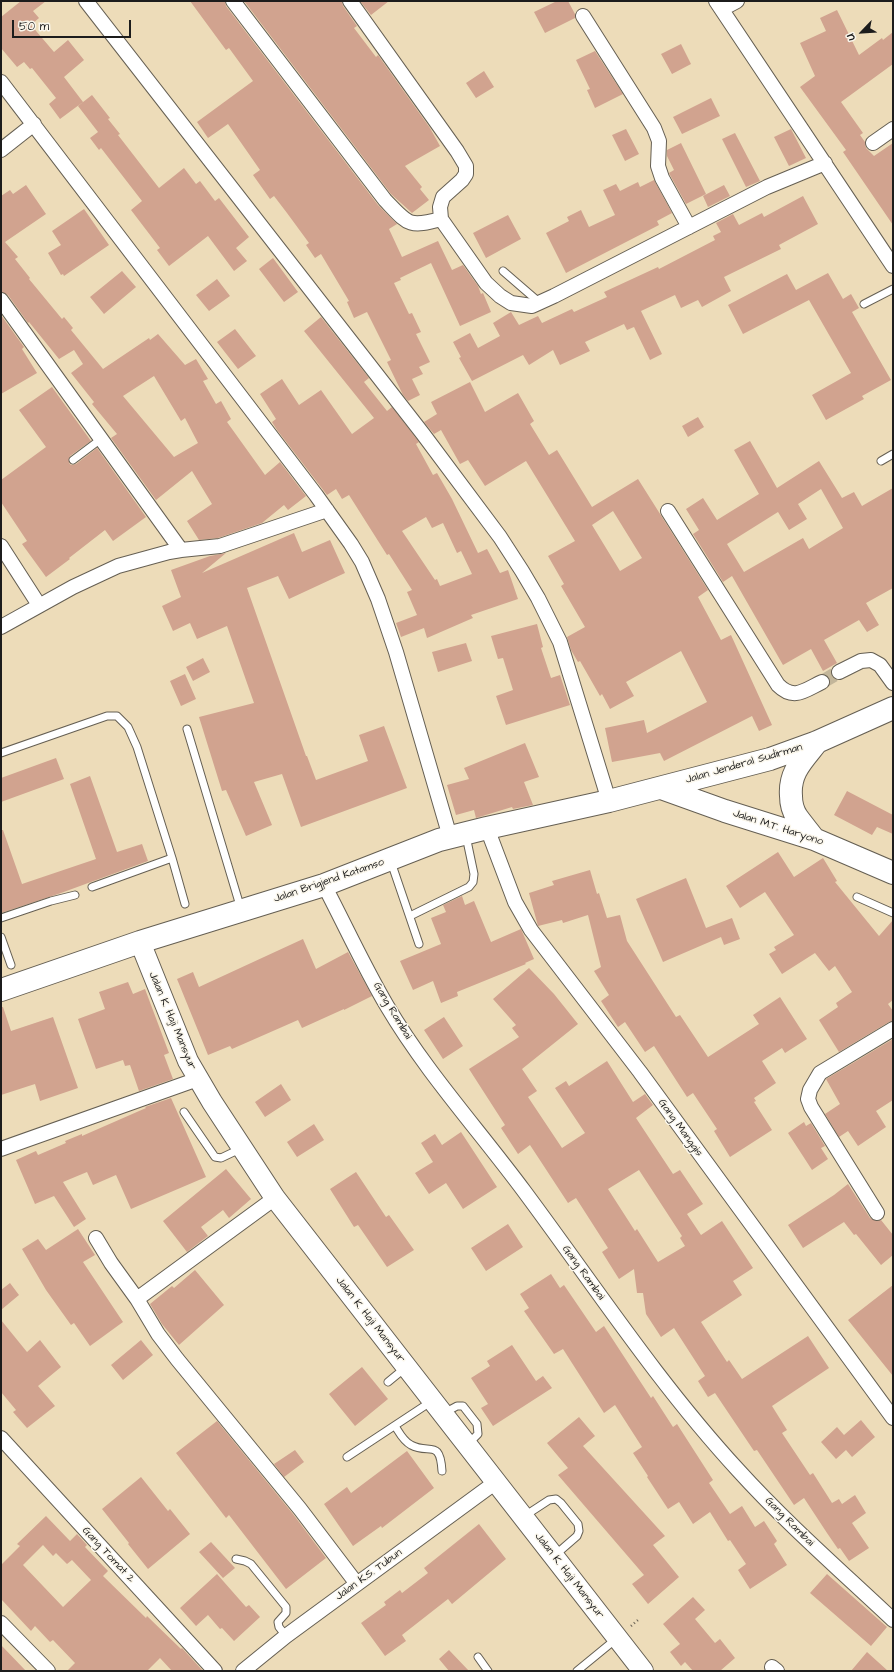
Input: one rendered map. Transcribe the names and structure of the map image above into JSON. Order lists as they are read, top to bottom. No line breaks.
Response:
{"streets":{"main road":["Jalan Jenderal Sudirman","Jalan M.T. Haryono","Jalan Brigjend Katamso"],"street":["Gang Rambai","Jalan K. Haji Mansyur","Gang Manggis","Gang Tomat 2","Jalan K.S. Tubun"]},"crossings":[["Jalan Jenderal Sudirman","Jalan M.T. Haryono"],["Jalan Jenderal Sudirman","Jalan Brigjend Katamso"],["Jalan M.T. Haryono","Jalan Brigjend Katamso"],["Jalan Brigjend Katamso","Gang Rambai"],["Jalan Brigjend Katamso","Jalan K. Haji Mansyur"],["Jalan Brigjend Katamso","Gang Manggis"],["Jalan K. Haji Mansyur","Jalan K.S. Tubun"]],"scale_bar":"50 m","north":"bottom left"}
